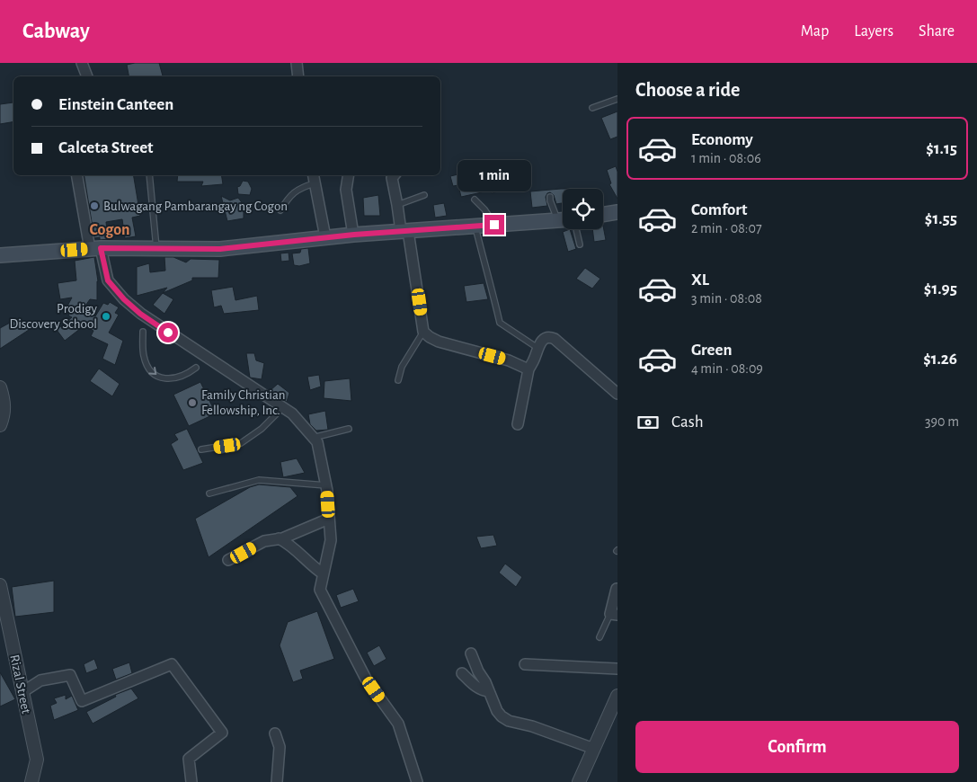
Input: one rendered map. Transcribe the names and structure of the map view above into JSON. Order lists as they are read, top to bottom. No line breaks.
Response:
{"streets":{"street":["Rizal Street"]},"districts":["Cogon"],"places":["Bulwagang Pambarangay ng Cogon","Prodigy Discovery School","Family Christian Fellowship, Inc."],"page":{"header":"Cabway","nav":["Map","Layers","Share"],"heading":"Choose a ride","banner":["Einstein Canteen","Calceta Street"],"list":[{"name":"Economy","note":"1 min · 08:06","value":"$1.15"},{"name":"Comfort","note":"2 min · 08:07","value":"$1.55"},{"name":"XL","note":"3 min · 08:08","value":"$1.95"},{"name":"Green","note":"4 min · 08:09","value":"$1.26"}],"bubble":"1 min","pay":["Cash","390 m"],"buttons":"Confirm"}}
